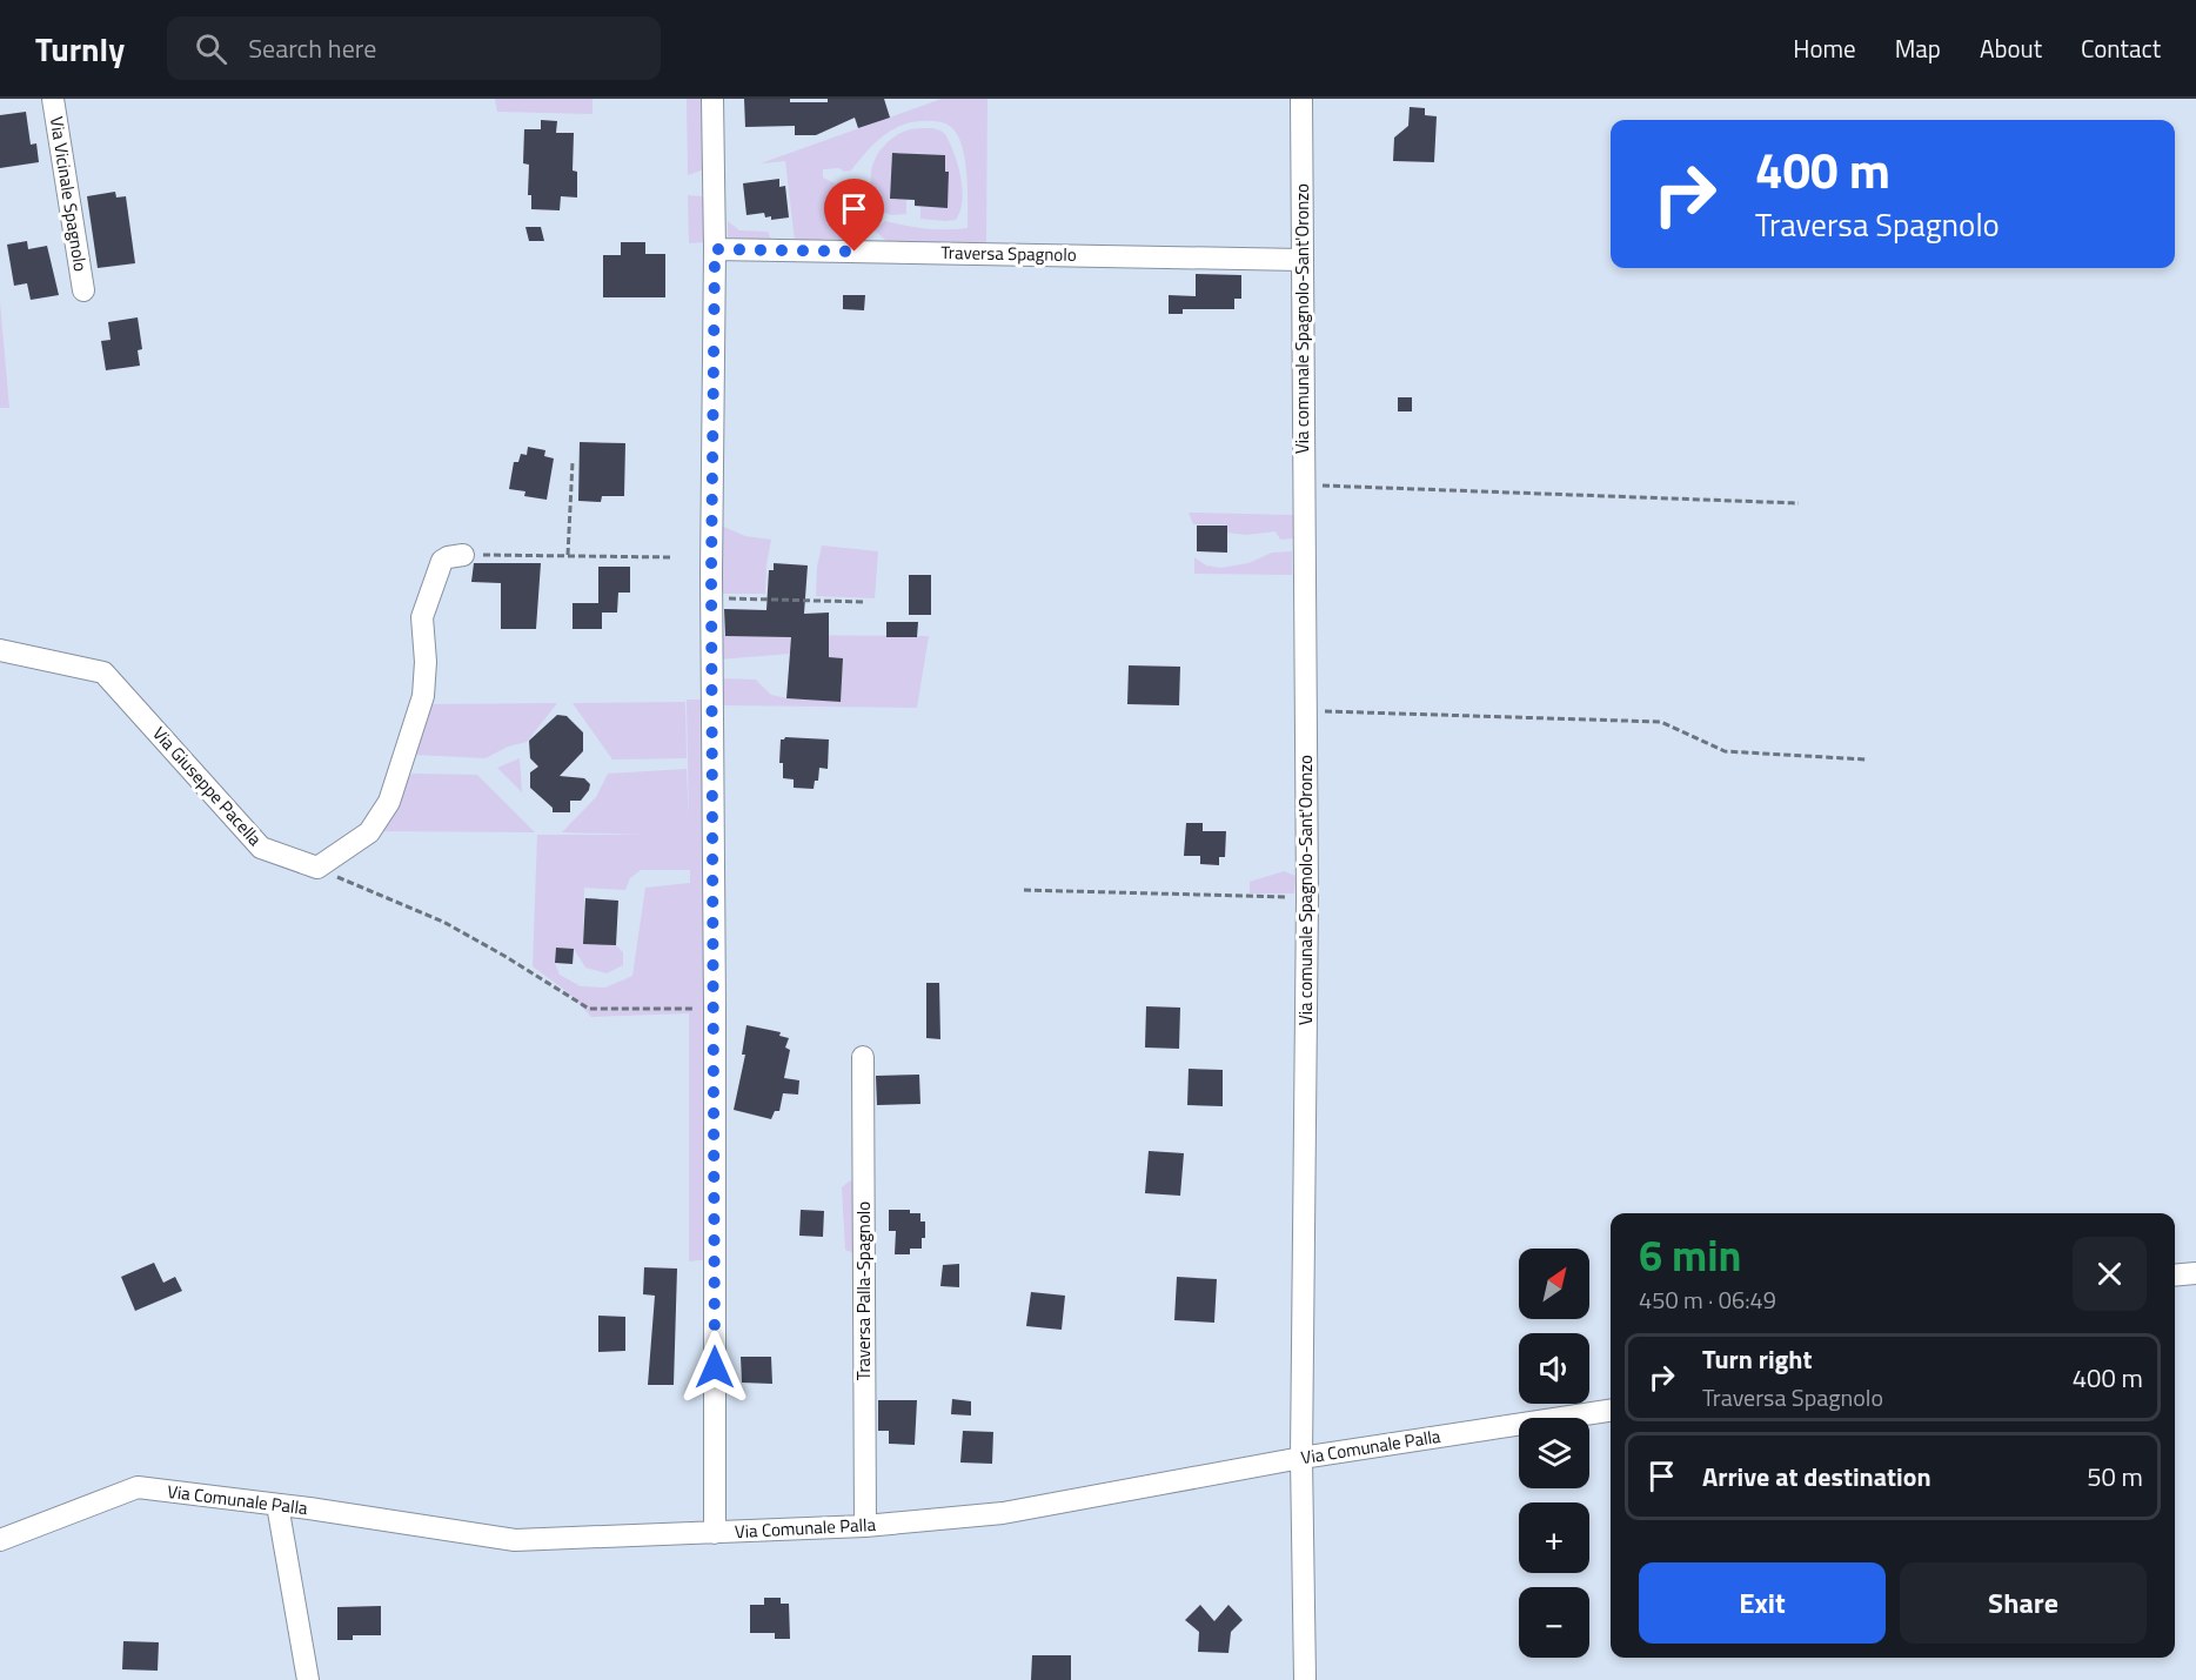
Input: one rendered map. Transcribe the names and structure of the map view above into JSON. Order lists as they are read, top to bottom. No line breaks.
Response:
{"streets":{"street":["Via Vicinale Spagnolo","Traversa Spagnolo","Via comunale Spagnolo-Sant'Oronzo","Via Giuseppe Pacella","Traversa Palla-Spagnolo","Via Comunale Palla"]},"crossings":[["Traversa Spagnolo","Via comunale Spagnolo-Sant'Oronzo"],["Via comunale Spagnolo-Sant'Oronzo","Via Comunale Palla"],["Traversa Palla-Spagnolo","Via Comunale Palla"]],"north":"top right","page":{"header":"Turnly","search":"Search here","nav":["Home","Map","About","Contact"],"turn":["400 m","Traversa Spagnolo"],"heading":["6 min","450 m · 06:49"],"map_buttons":["+","−"],"list":[{"name":"Turn right","note":"Traversa Spagnolo","value":"400 m"},{"name":"Arrive at destination","value":"50 m"}],"buttons":["Exit","Share"]}}
